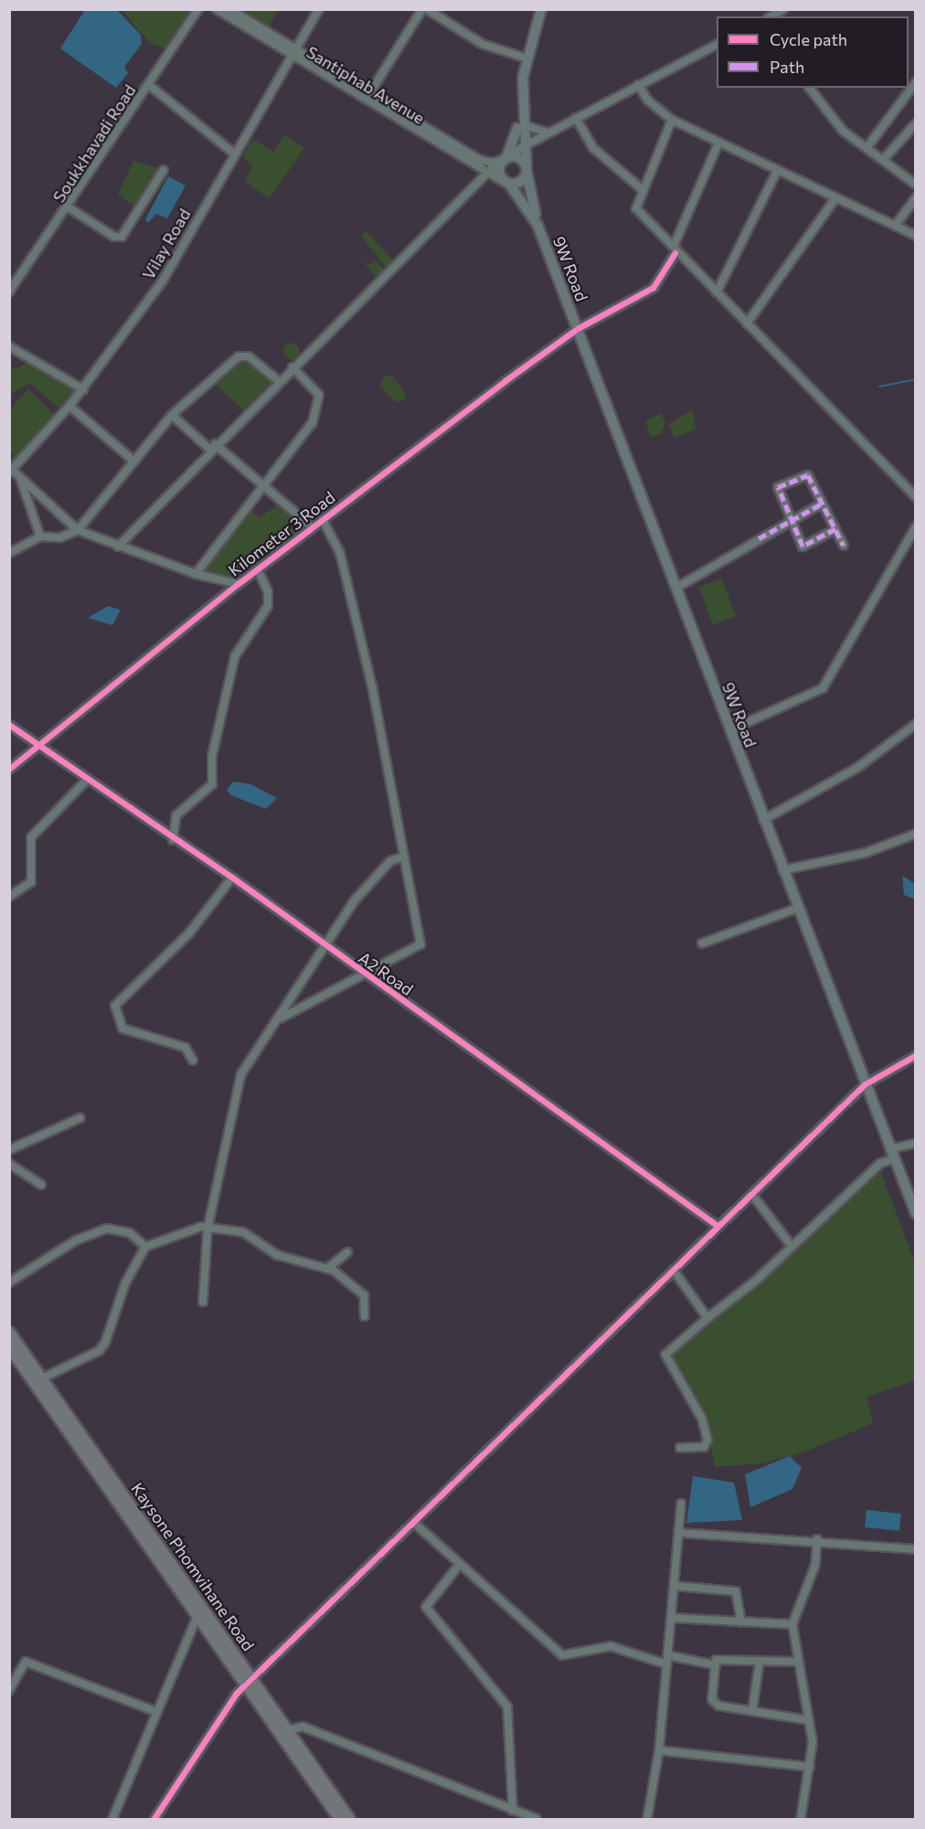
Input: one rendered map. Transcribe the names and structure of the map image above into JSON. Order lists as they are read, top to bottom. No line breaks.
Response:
{"streets":{"highway":["Kaysone Phomvihane Road"],"main road":["9W Road"],"street":["Santiphab Avenue","Soukkhavadi Road","Vilay Road","Kilometer 3 Road","A2 Road"]},"crossings":[["Santiphab Avenue","Vilay Road"],["Santiphab Avenue","9W Road"],["9W Road","Kilometer 3 Road"],["Kilometer 3 Road","A2 Road"]],"legend":["Cycle path","Path"]}
